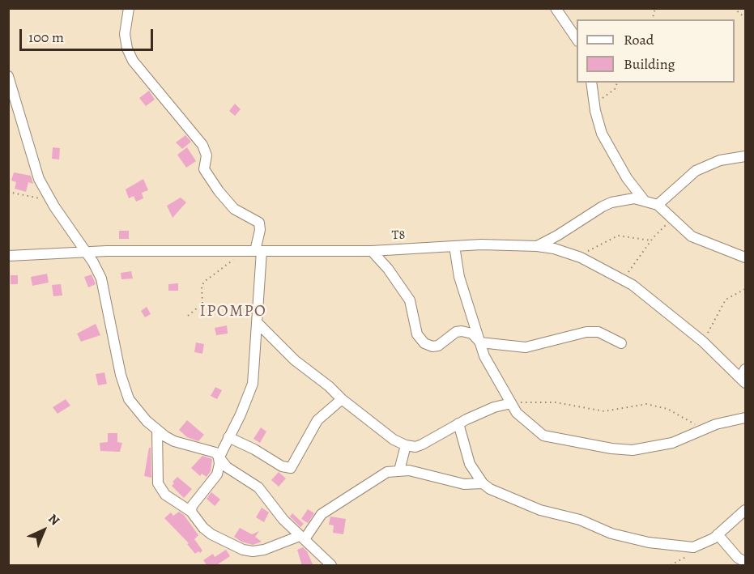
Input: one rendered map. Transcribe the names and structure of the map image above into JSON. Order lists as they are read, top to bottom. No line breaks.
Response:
{"streets":{"street":["T8"]},"districts":["IPOMPO"],"legend":["Road","Building"],"scale_bar":"100 m","north":"top right"}
